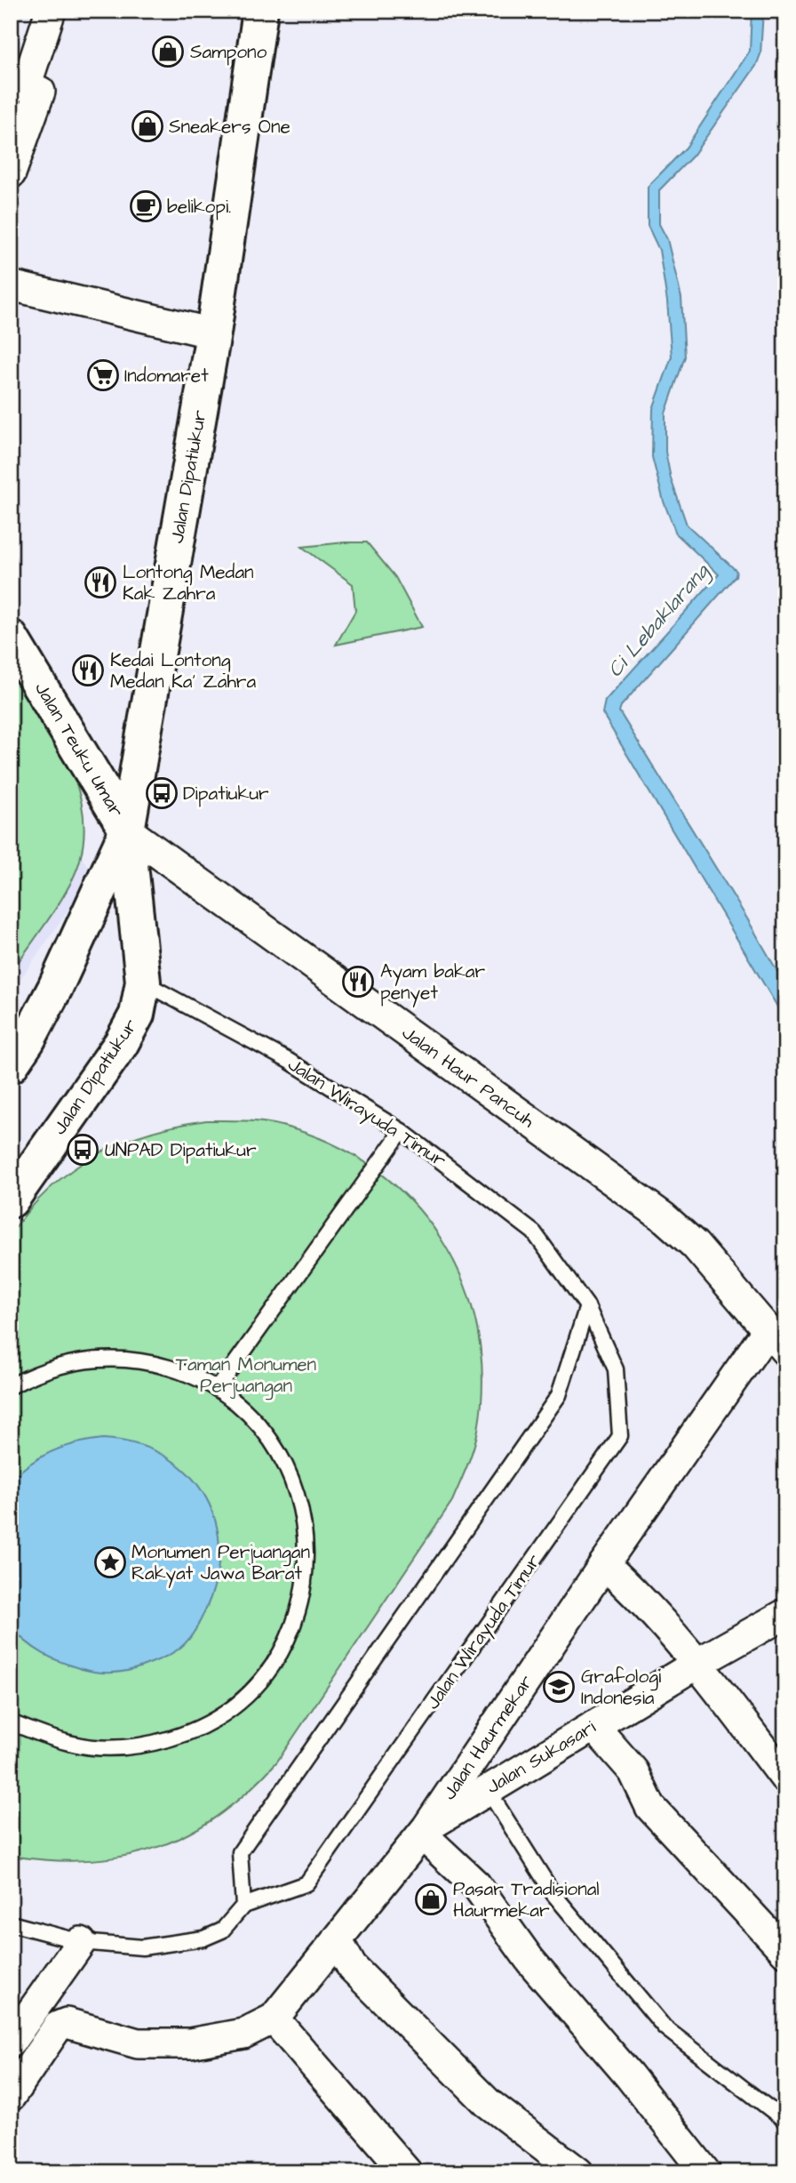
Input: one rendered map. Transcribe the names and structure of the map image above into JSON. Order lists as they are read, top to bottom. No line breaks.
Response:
{"streets":{"main road":["Jalan Dipatiukur","Jalan Teuku Umar"],"street":["Jalan Haur Pancuh","Jalan Haurmekar","Jalan Sukasari"],"lane":["Jalan Wirayuda Timur"]},"crossings":[["Jalan Dipatiukur","Jalan Teuku Umar"],["Jalan Dipatiukur","Jalan Haur Pancuh"],["Jalan Dipatiukur","Jalan Wirayuda Timur"],["Jalan Teuku Umar","Jalan Haur Pancuh"],["Jalan Haur Pancuh","Jalan Haurmekar"],["Jalan Haurmekar","Jalan Sukasari"]],"water":["Ci Lebaklarang"],"parks":["Taman Monumen Perjuangan"],"places":{"shop":["Sampono","Sneakers One","Pasar Tradisional Haurmekar"],"cafe":["belikopi."],"supermarket":["Indomaret"],"restaurant":["Lontong Medan Kak Zahra","Kedai Lontong Medan Ka' Zahra","Ayam bakar penyet"],"bus stop":["Dipatiukur","UNPAD Dipatiukur"],"place":["Monumen Perjuangan Rakyat Jawa Barat"],"school or university":["Grafologi Indonesia"]}}
